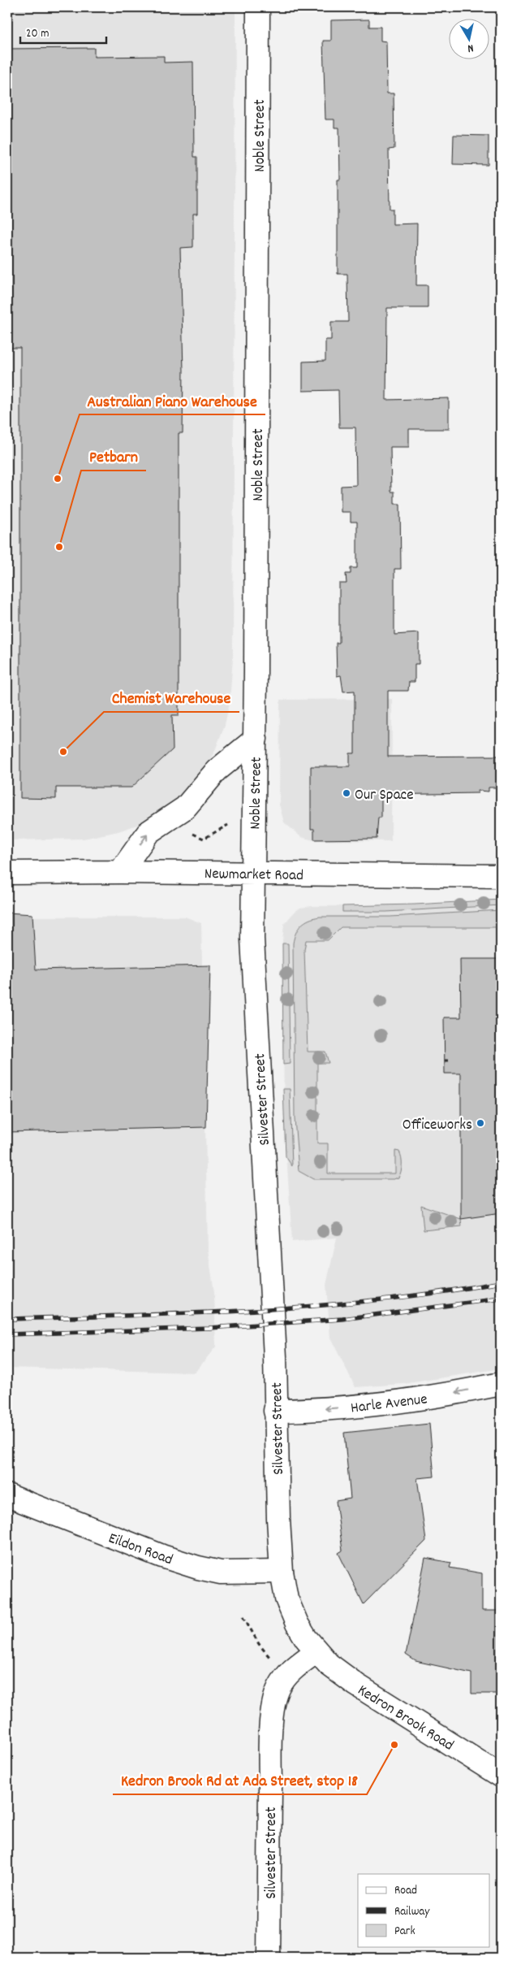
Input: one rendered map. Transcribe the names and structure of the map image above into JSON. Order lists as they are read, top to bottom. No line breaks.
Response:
{"streets":{"main road":["Noble Street","Newmarket Road","Silvester Street","Harle Avenue","Eildon Road","Kedron Brook Road"]},"crossings":[["Noble Street","Newmarket Road"],["Noble Street","Silvester Street"],["Newmarket Road","Silvester Street"],["Silvester Street","Harle Avenue"],["Silvester Street","Eildon Road"],["Silvester Street","Kedron Brook Road"]],"one_way":["Harle Avenue"],"places":["Australian Piano Warehouse","Petbarn","Chemist Warehouse","Our Space","Officeworks","Kedron Brook Rd at Ada Street, stop 18"],"legend":["Road","Railway","Park"],"scale_bar":"20 m","north":"bottom"}
